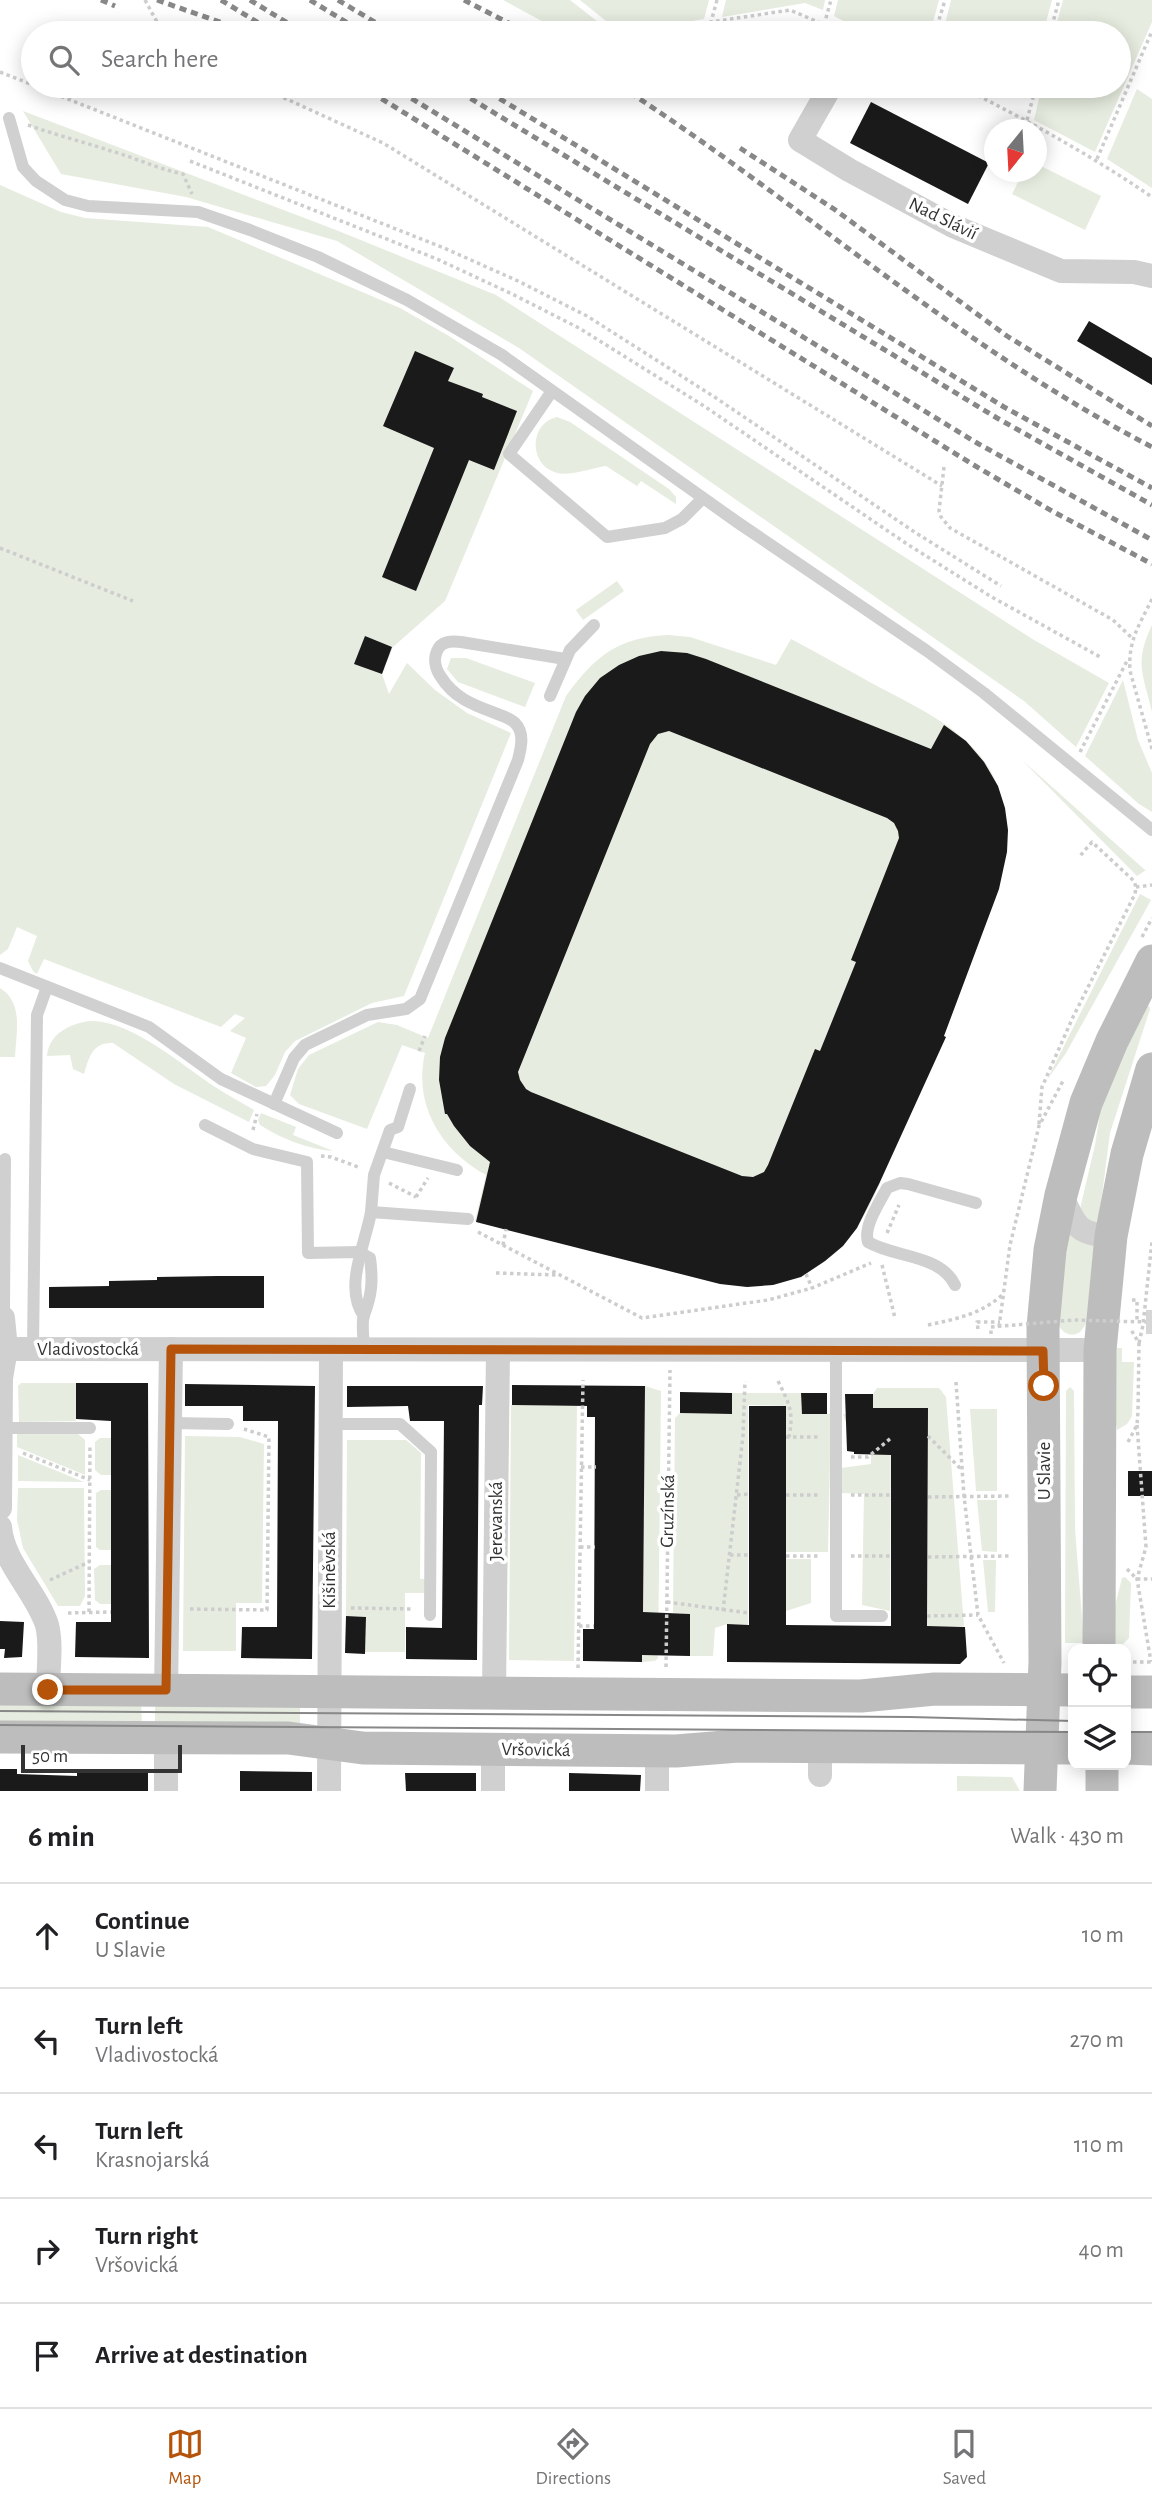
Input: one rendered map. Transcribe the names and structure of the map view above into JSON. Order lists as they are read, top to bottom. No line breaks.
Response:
{"streets":{"main road":["U Slavie","Vršovická"],"street":["Nad Slávií","Vladivostocká","Jerevanská","Kišiněvská"],"path":["Gruzínská"]},"crossings":[["Vladivostocká","U Slavie"],["Vladivostocká","Gruzínská"],["Vladivostocká","Jerevanská"],["Vladivostocká","Kišiněvská"],["U Slavie","Vršovická"],["Kišiněvská","Vršovická"]],"scale_bar":"50 m","north":"bottom","page":{"search":"Search here","scale":"50 m","heading":["6 min","Walk · 430 m"],"list":[["Continue","U Slavie","10 m"],["Turn left","Vladivostocká","270 m"],["Turn left","Krasnojarská","110 m"],["Turn right","Vršovická","40 m"],"Arrive at destination"],"nav":["Map","Directions","Saved"]}}
